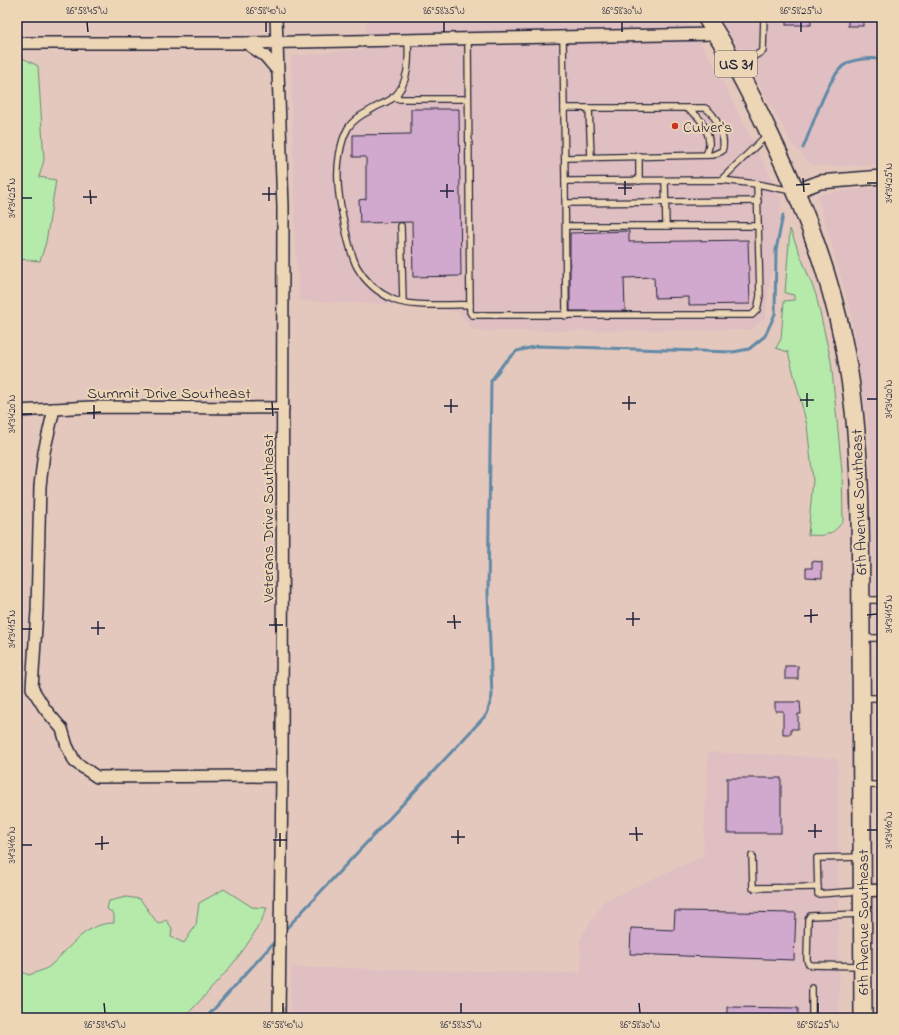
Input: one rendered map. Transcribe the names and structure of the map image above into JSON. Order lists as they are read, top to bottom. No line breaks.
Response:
{"streets":{"main road":["US 31","6th Avenue Southeast"],"street":["Summit Drive Southeast","Veterans Drive Southeast"]},"crossings":[["Summit Drive Southeast","Veterans Drive Southeast"]],"places":["Culver's"],"coordinates":["86°58'45\"W","86°58'40\"W","86°58'35\"W","86°58'30\"W","86°58'25\"W","34°34'25\"N","34°34'20\"N","34°34'15\"N","34°34'10\"N"]}
